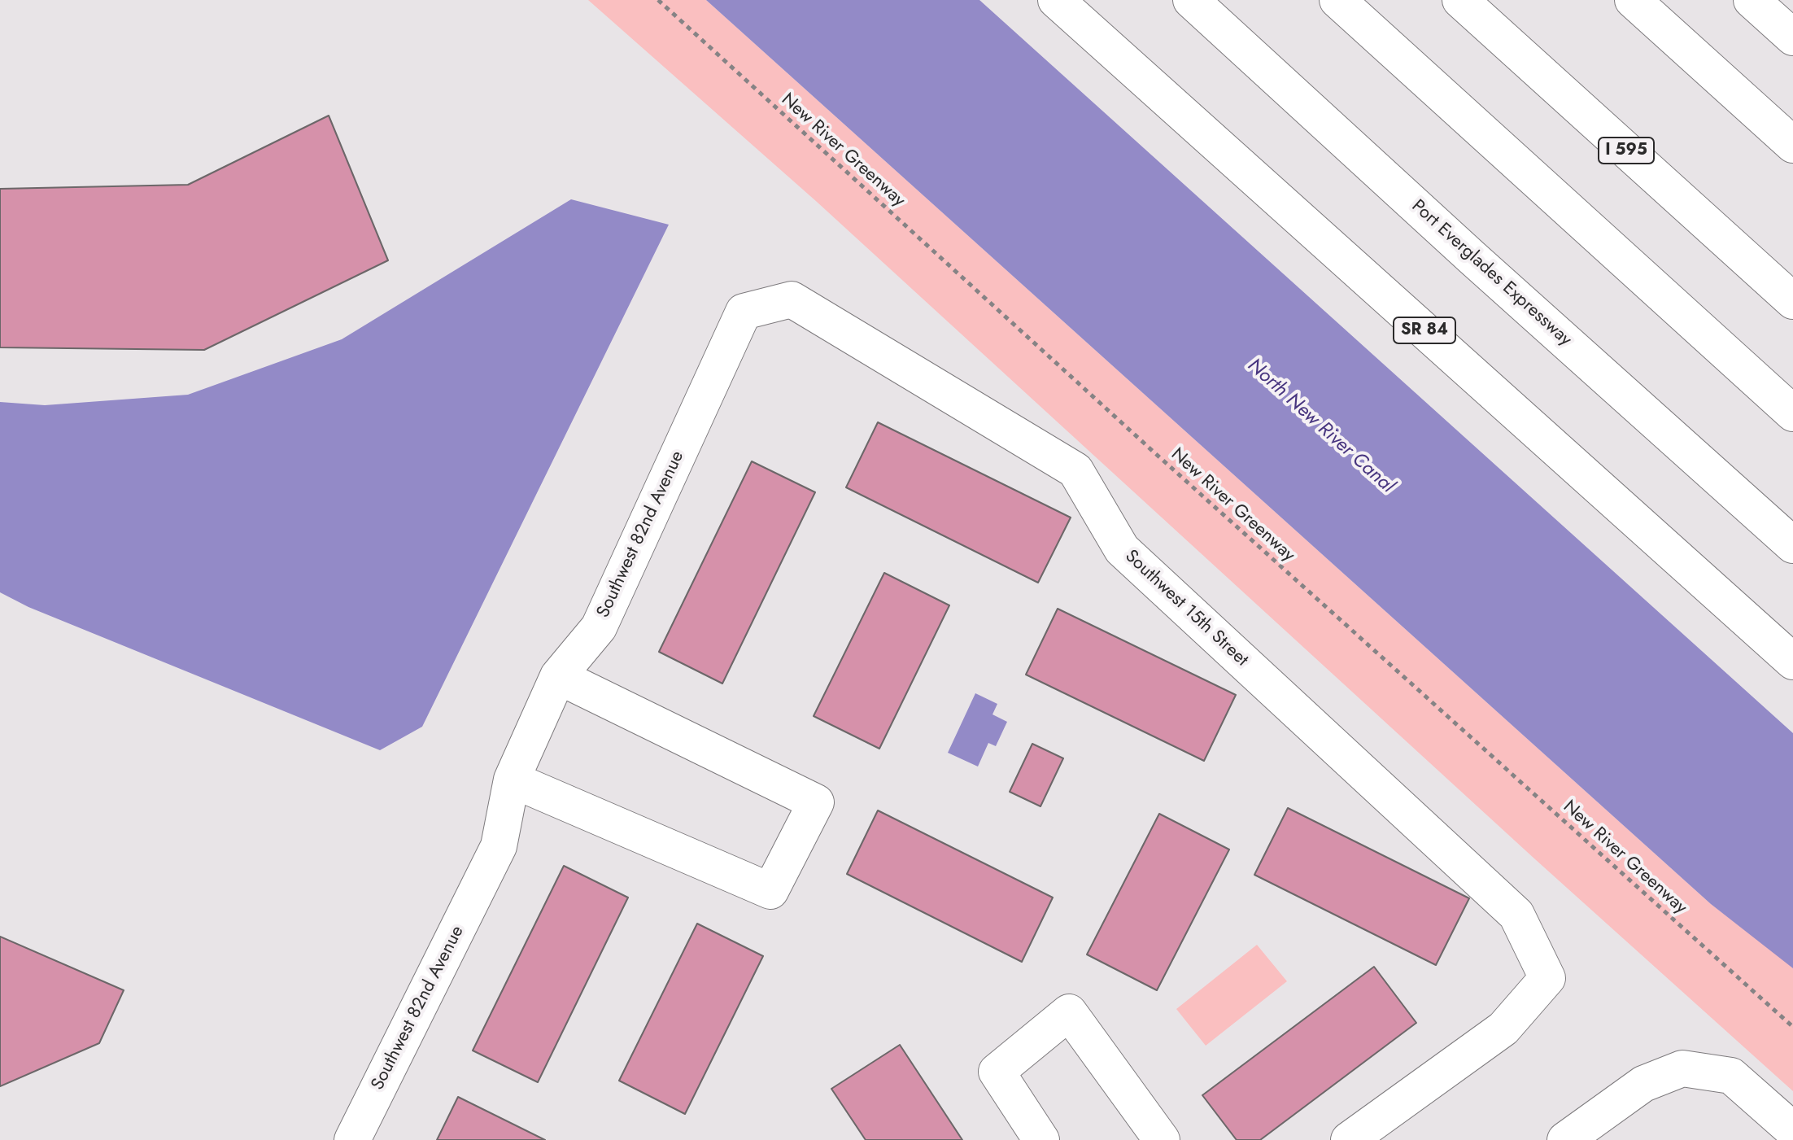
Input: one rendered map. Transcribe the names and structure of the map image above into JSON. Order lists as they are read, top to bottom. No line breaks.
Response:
{"streets":{"main road":["I 595","Port Everglades Expressway","SR 84","Southwest 82nd Avenue","Southwest 15th Street"],"path":["New River Greenway"]},"crossings":[["Southwest 82nd Avenue","Southwest 15th Street"]],"water":["North New River Canal"]}
